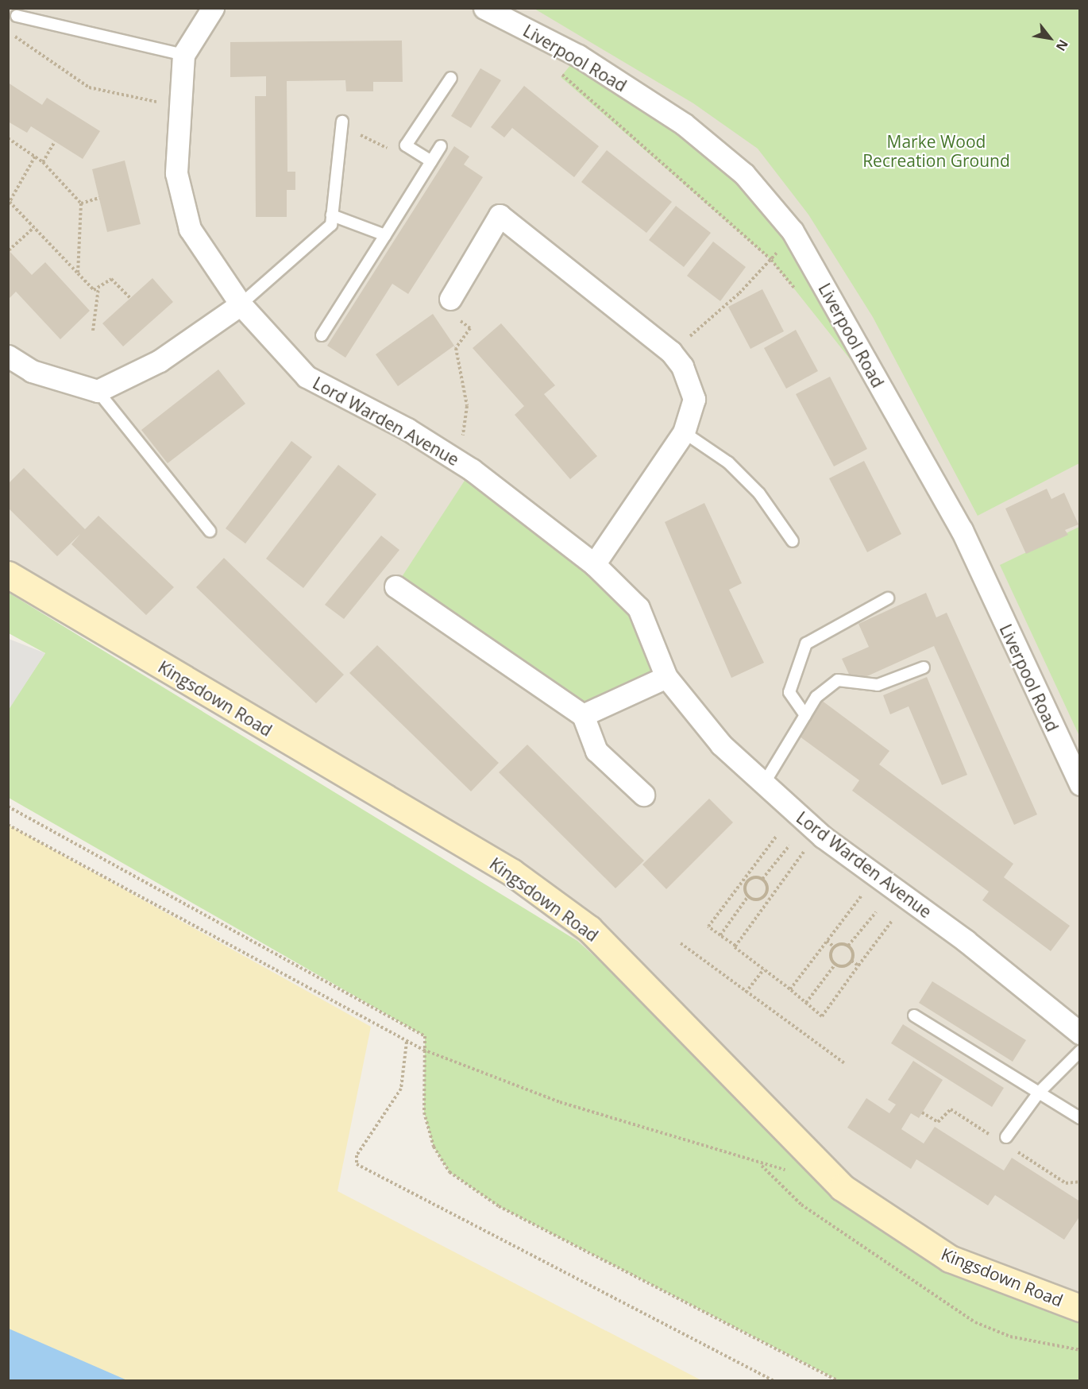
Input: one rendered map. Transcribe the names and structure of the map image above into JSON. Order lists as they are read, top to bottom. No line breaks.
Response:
{"streets":{"street":["Liverpool Road","Lord Warden Avenue","Kingsdown Road"]},"parks":["Marke Wood Recreation Ground"],"north":"bottom right"}
